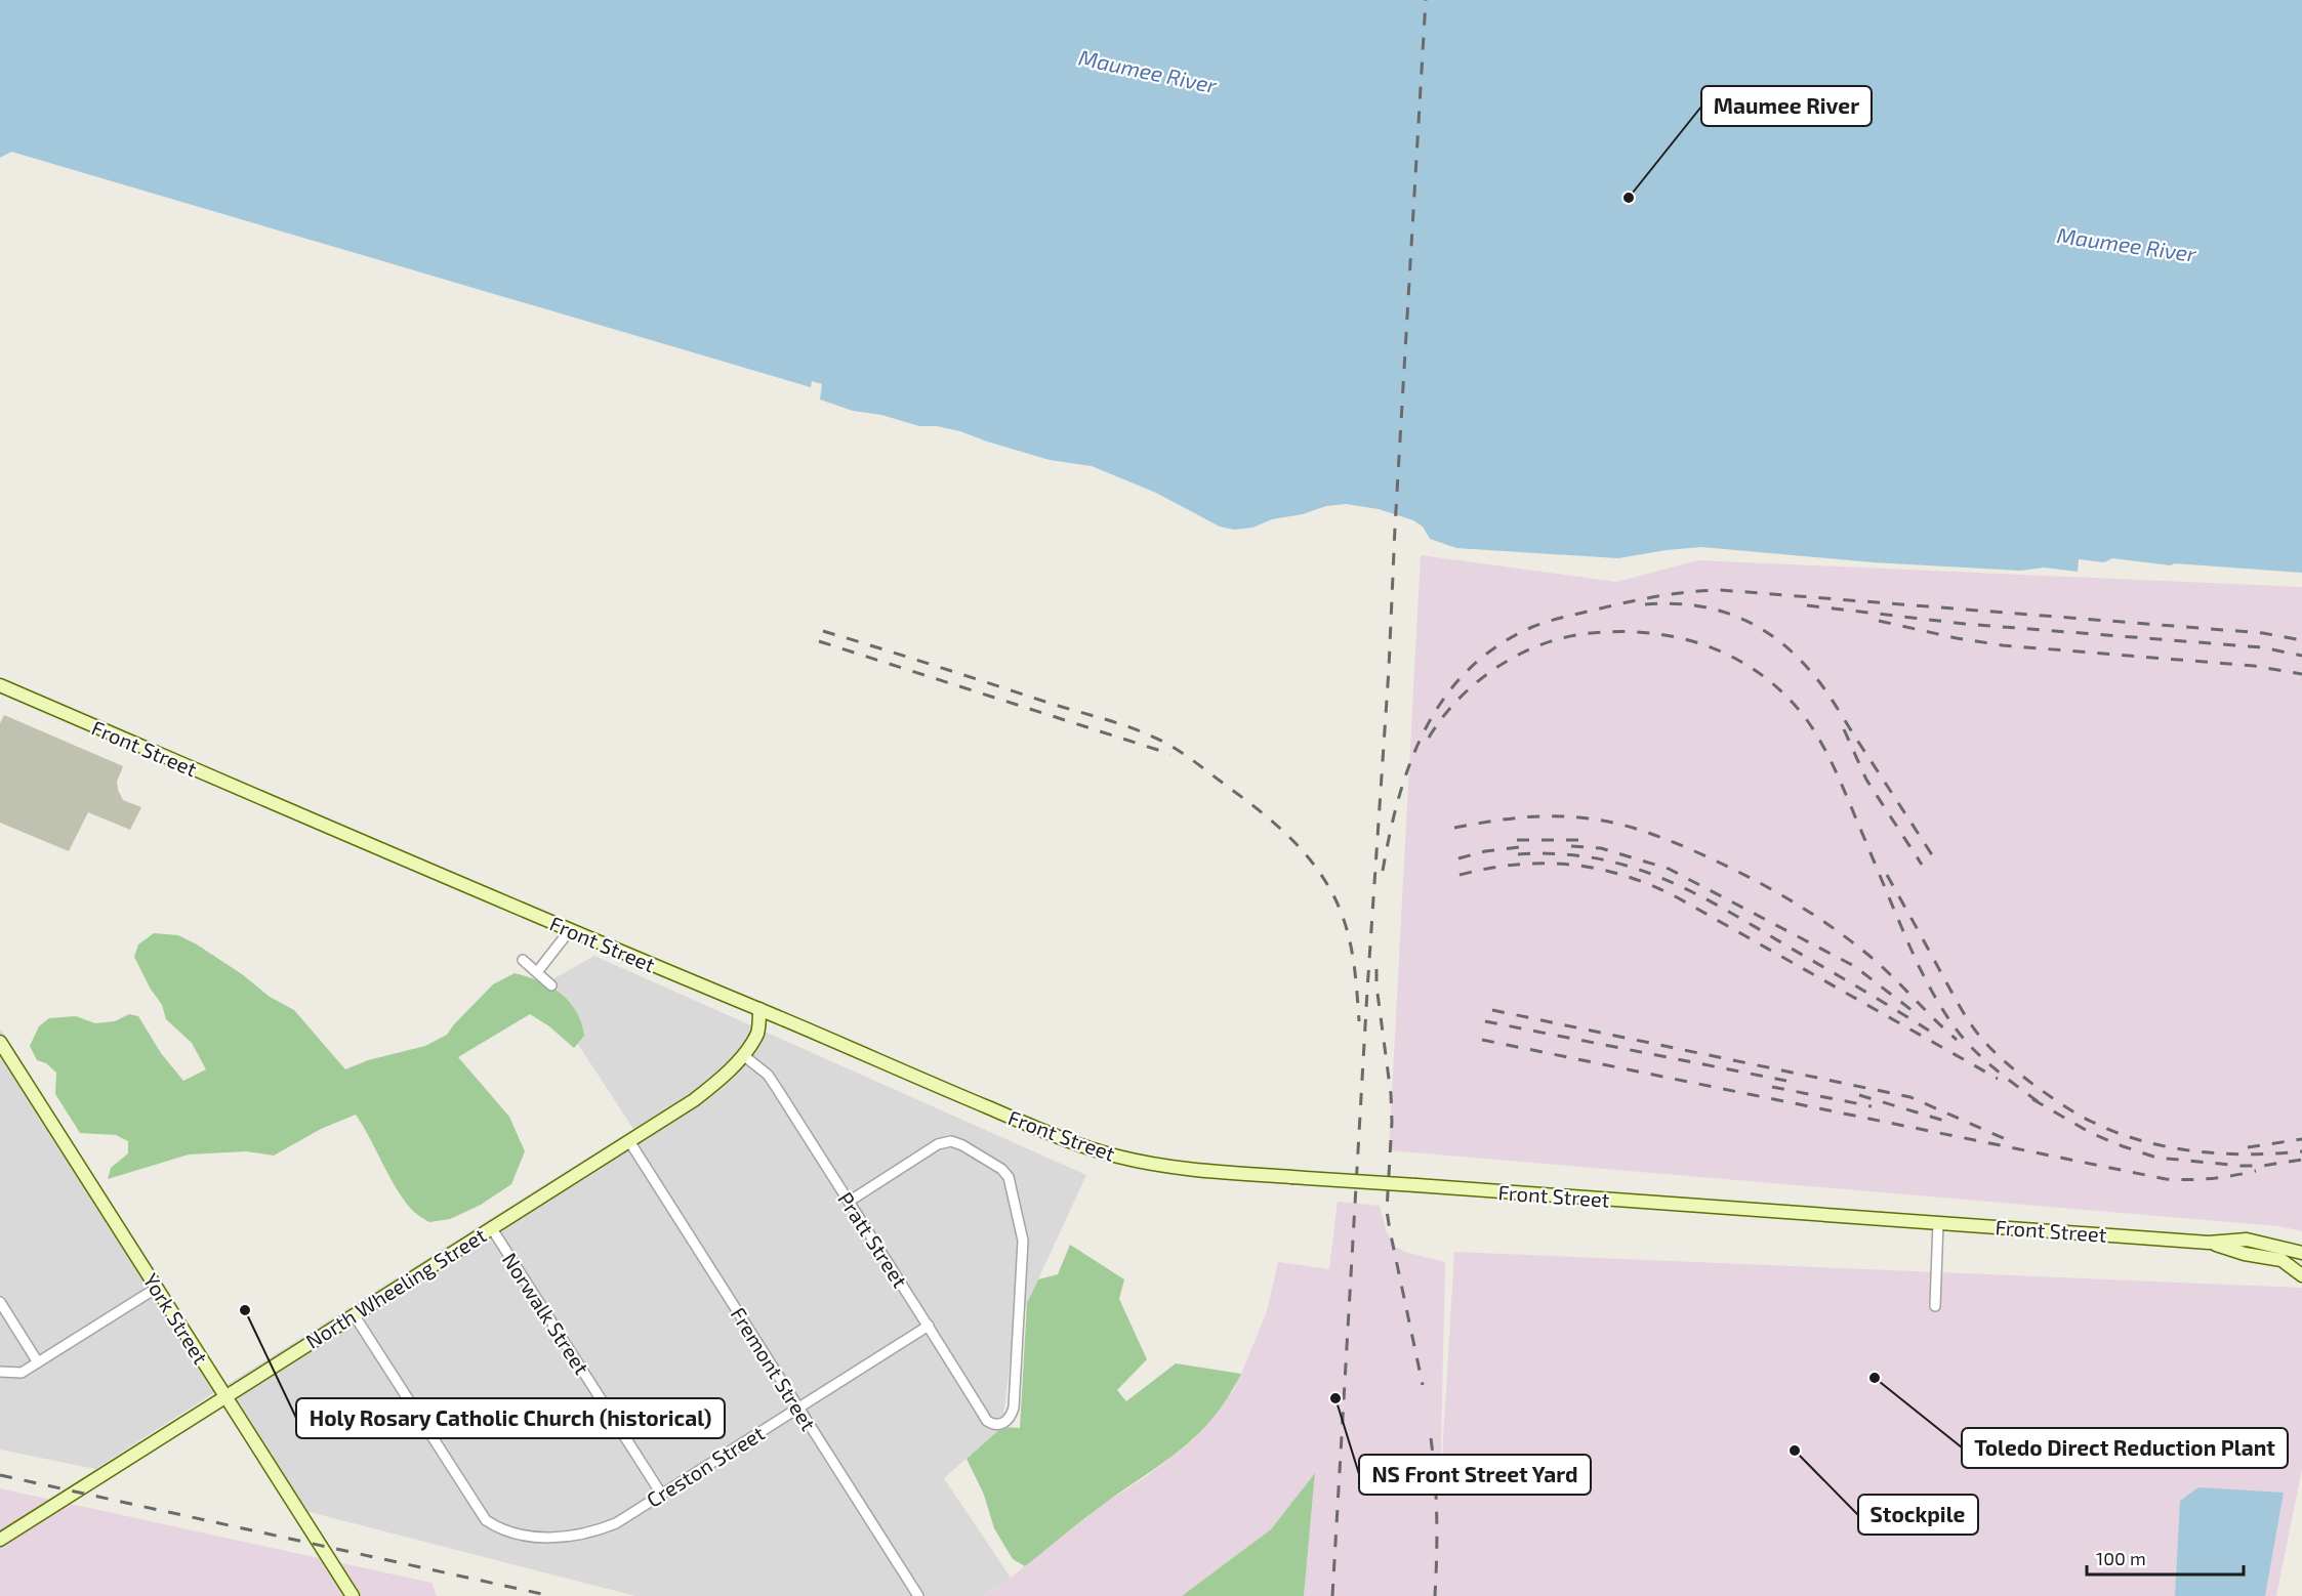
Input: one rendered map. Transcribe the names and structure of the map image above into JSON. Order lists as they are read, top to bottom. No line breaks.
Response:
{"streets":{"street":["Front Street","Pratt Street","North Wheeling Street","Norwalk Street","York Street","Fremont Street","Creston Street"]},"crossings":[["Front Street","North Wheeling Street"],["Pratt Street","North Wheeling Street"],["Pratt Street","Creston Street"],["North Wheeling Street","Norwalk Street"],["North Wheeling Street","York Street"],["North Wheeling Street","Fremont Street"],["North Wheeling Street","Creston Street"],["Norwalk Street","Creston Street"],["Fremont Street","Creston Street"]],"water":["Maumee River"],"places":["Maumee River","Holy Rosary Catholic Church (historical)","Toledo Direct Reduction Plant","NS Front Street Yard","Stockpile"],"scale_bar":"100 m"}
